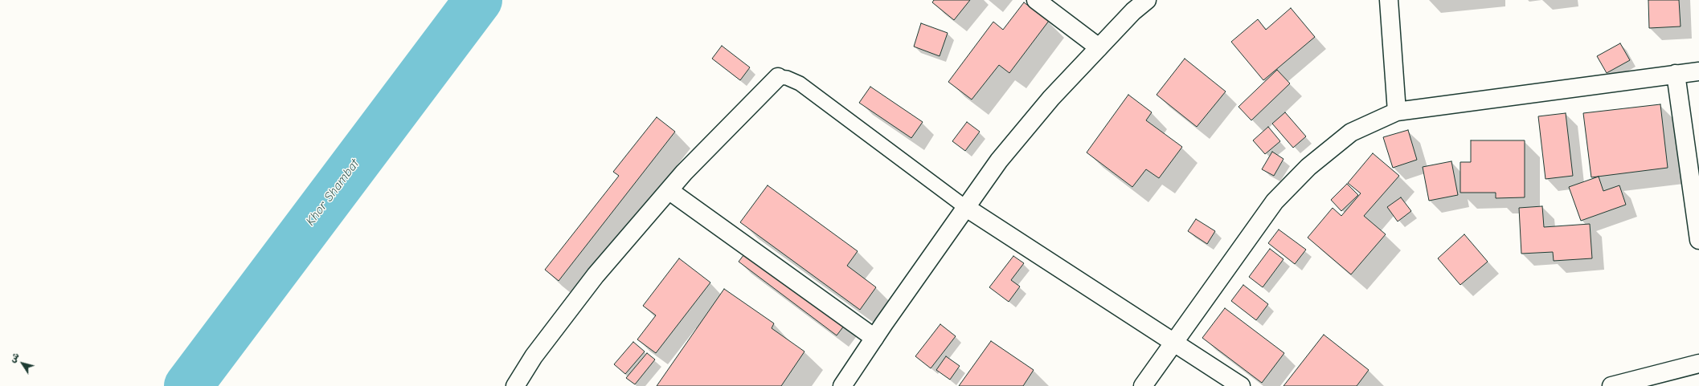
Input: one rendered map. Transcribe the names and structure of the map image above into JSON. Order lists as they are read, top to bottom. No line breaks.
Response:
{"water":["Khor Shambat"],"north":"top left"}
